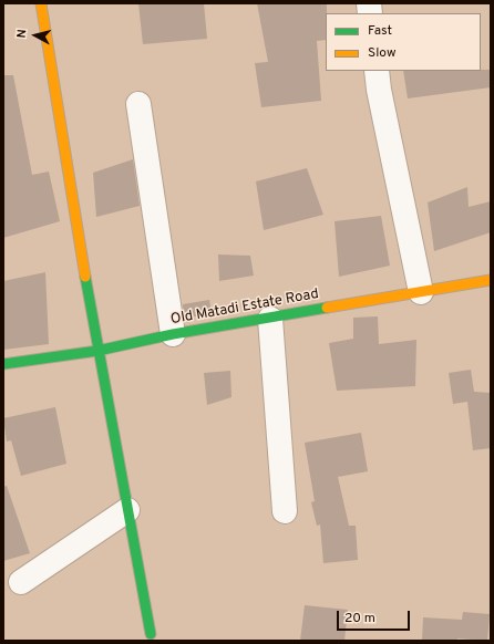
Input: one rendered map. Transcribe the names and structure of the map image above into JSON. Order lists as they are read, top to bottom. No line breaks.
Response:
{"streets":{"street":["Old Matadi Estate Road"]},"legend":["Fast","Slow"],"scale_bar":"20 m","north":"left"}
